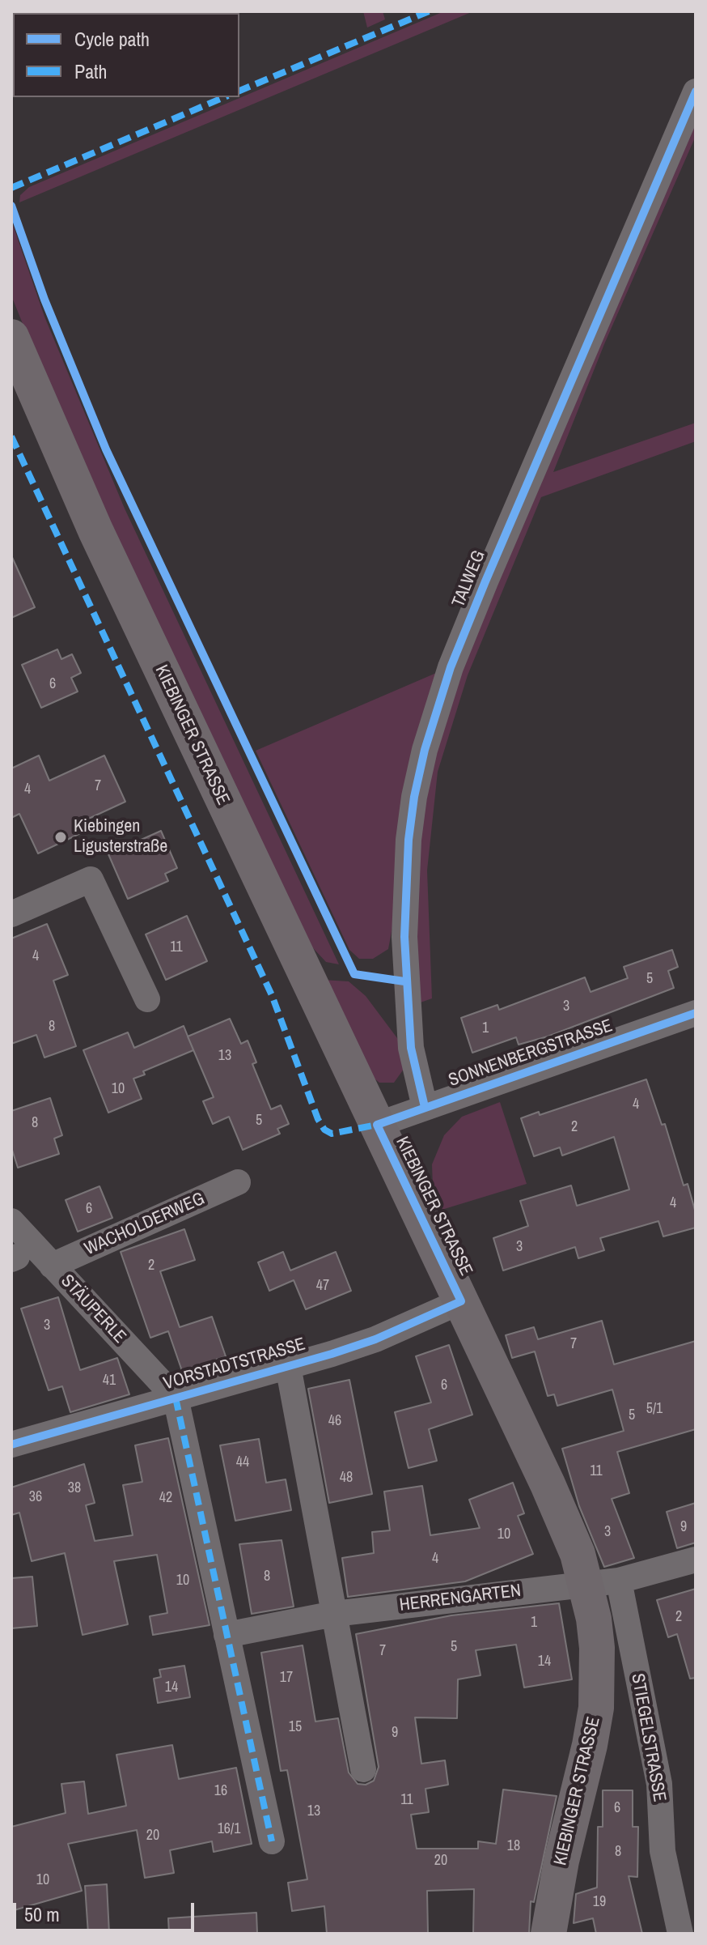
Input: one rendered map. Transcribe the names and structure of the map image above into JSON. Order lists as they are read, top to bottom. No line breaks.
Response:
{"streets":{"street":["TALWEG","KIEBINGER STRASSE","SONNENBERGSTRASSE","WACHOLDERWEG","STÄUPERLE","VORSTADTSTRASSE","HERRENGARTEN","STIEGELSTRASSE"]},"crossings":[["TALWEG","SONNENBERGSTRASSE"],["KIEBINGER STRASSE","SONNENBERGSTRASSE"],["KIEBINGER STRASSE","VORSTADTSTRASSE"],["KIEBINGER STRASSE","HERRENGARTEN"],["KIEBINGER STRASSE","STIEGELSTRASSE"],["WACHOLDERWEG","STÄUPERLE"],["STÄUPERLE","VORSTADTSTRASSE"],["HERRENGARTEN","STIEGELSTRASSE"]],"places":["Kiebingen Ligusterstraße"],"house_numbers":["6","7","4","11","4","5","3","8","1","13","10","4","5","8","2","4","6","3","2","47","3","7","41","6","5/1","5","46","44","11","48","38","36","42","9","3","10","4","8","10","2","1","5","7","14","17","14","15","9","16","11","6","13","16/1","20","18","8","20","10","19"],"legend":["Cycle path","Path"],"scale_bar":"50 m"}
